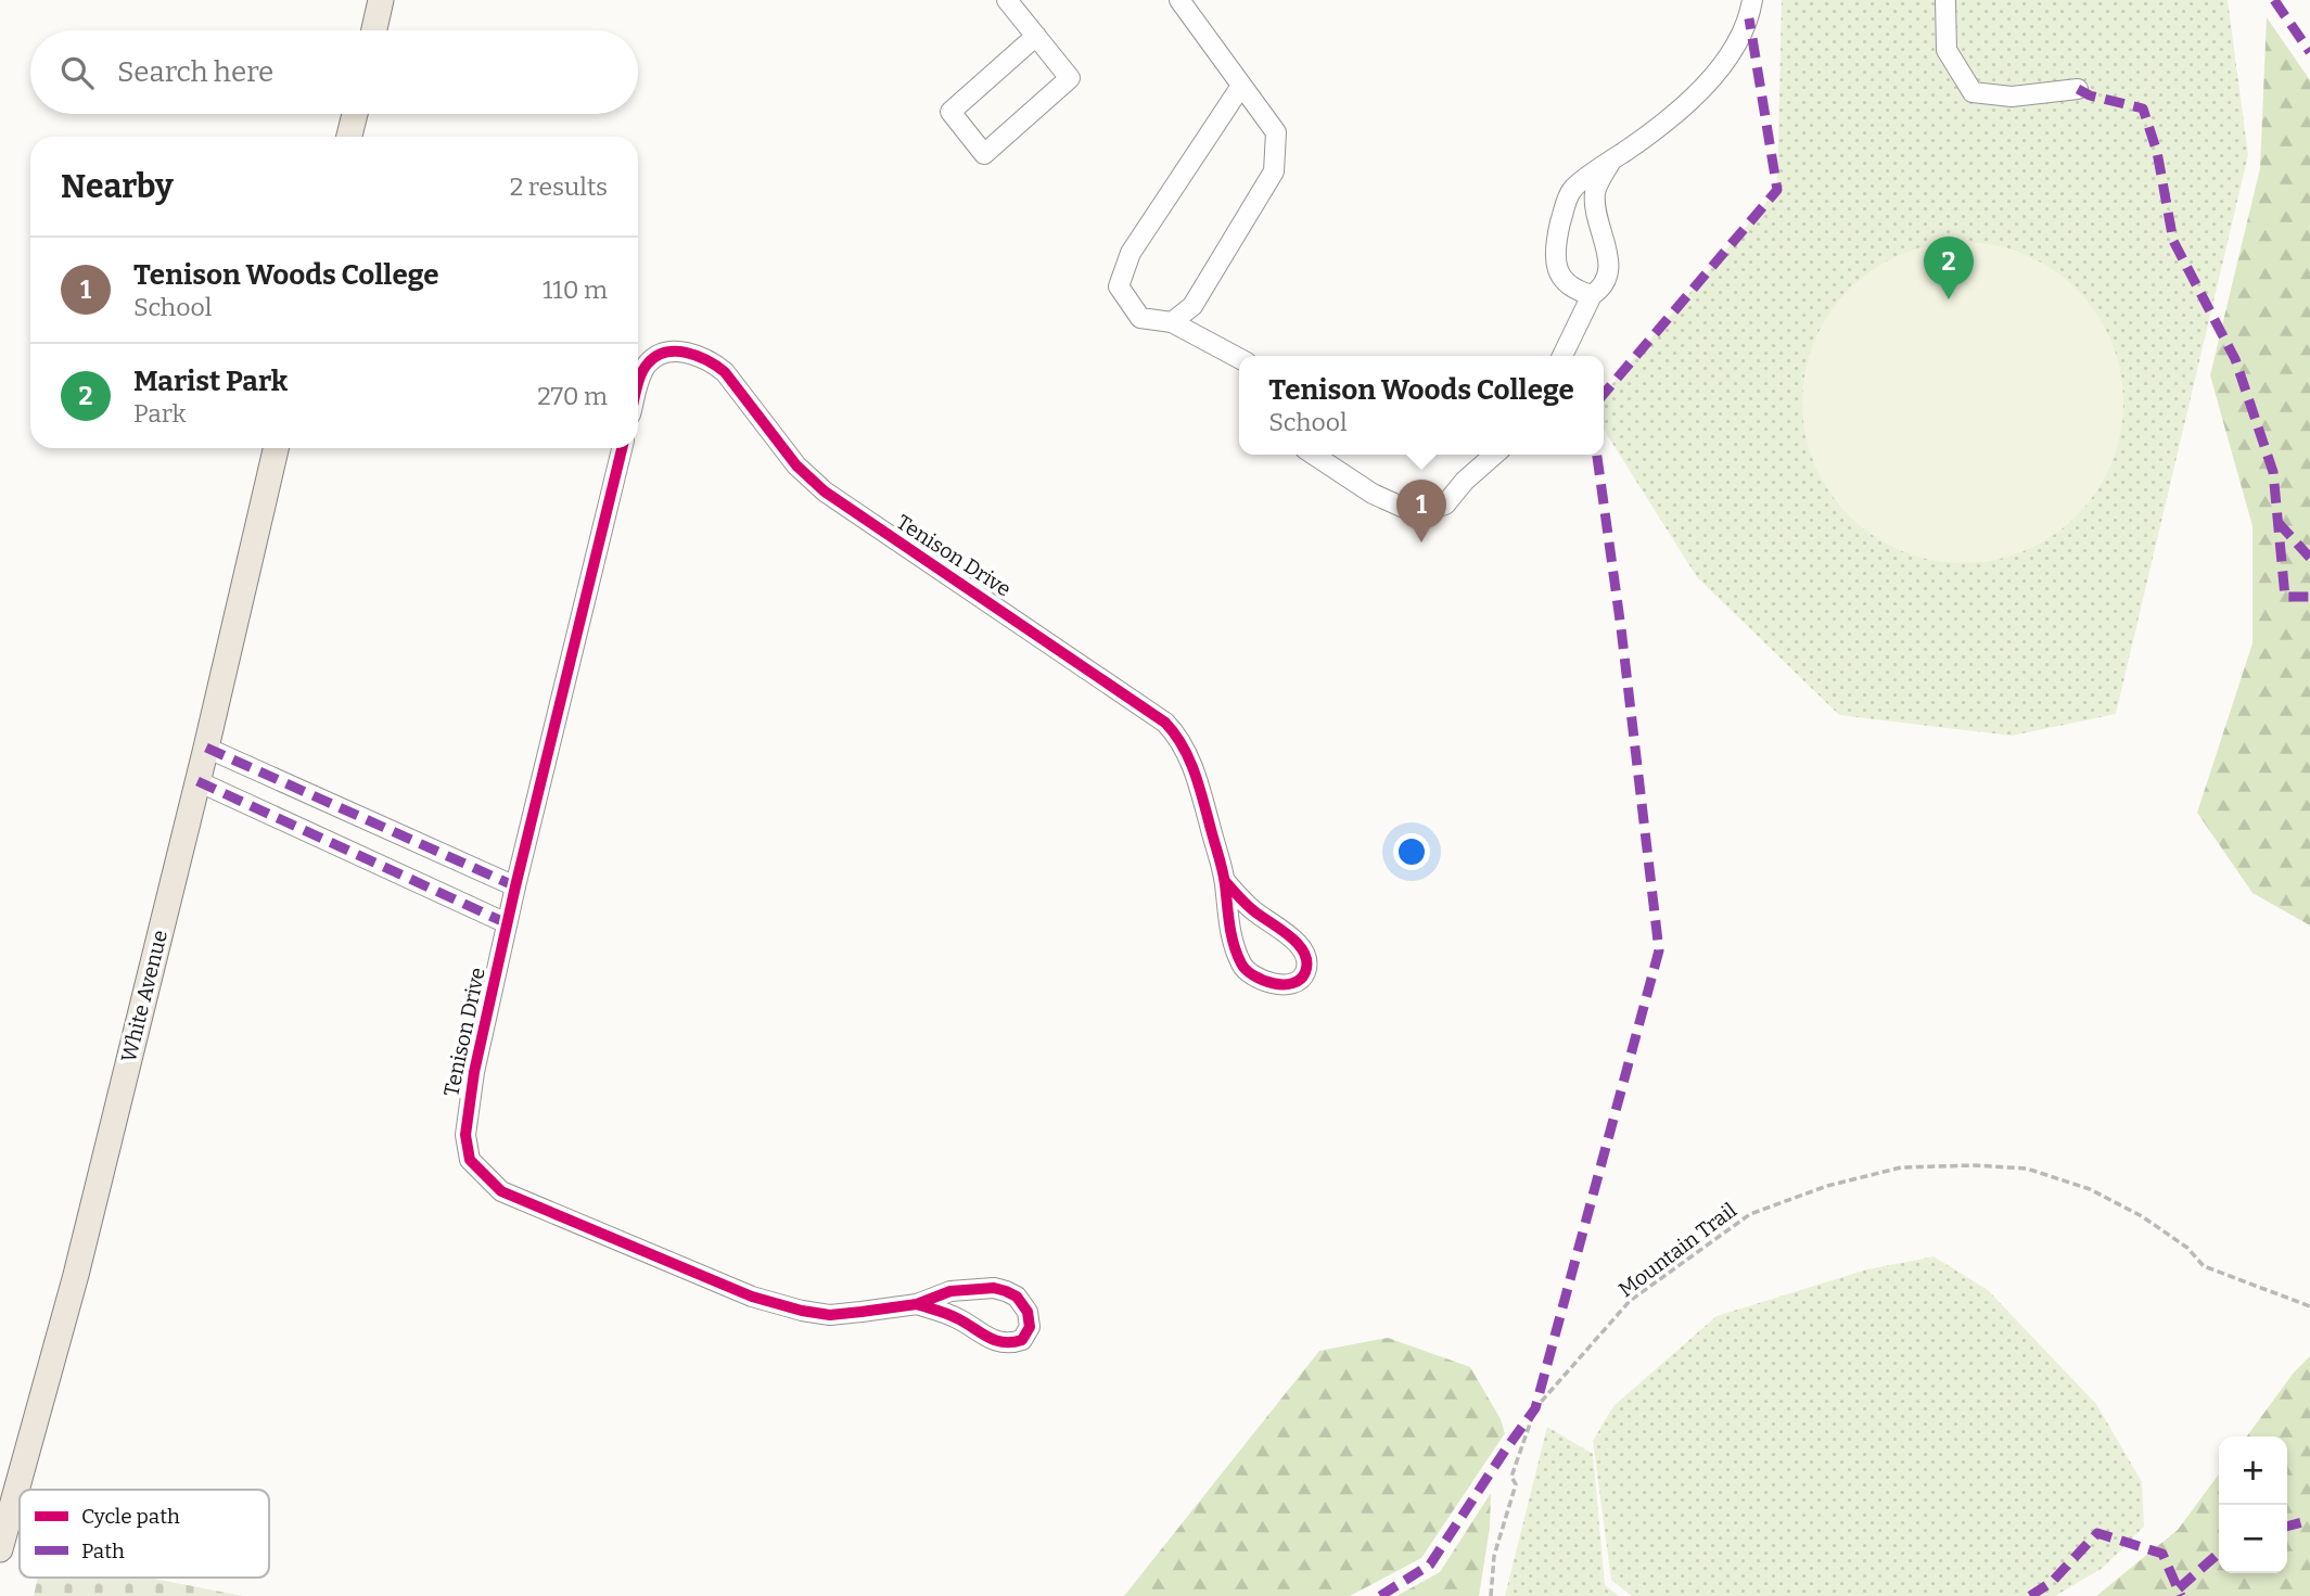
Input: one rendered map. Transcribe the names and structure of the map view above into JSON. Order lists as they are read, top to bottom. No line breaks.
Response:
{"streets":{"main road":["White Avenue"],"street":["Tenison Drive"],"path":["Mountain Trail"]},"legend":["Cycle path","Path"],"page":{"search":"Search here","heading":["Nearby","2 results"],"list":[{"mark":"1","name":"Tenison Woods College","note":"School","value":"110 m"},{"mark":"2","name":"Marist Park","note":"Park","value":"270 m"}],"pins":["2","1"],"popup":["Tenison Woods College","School"],"map_buttons":["+","−"]}}
